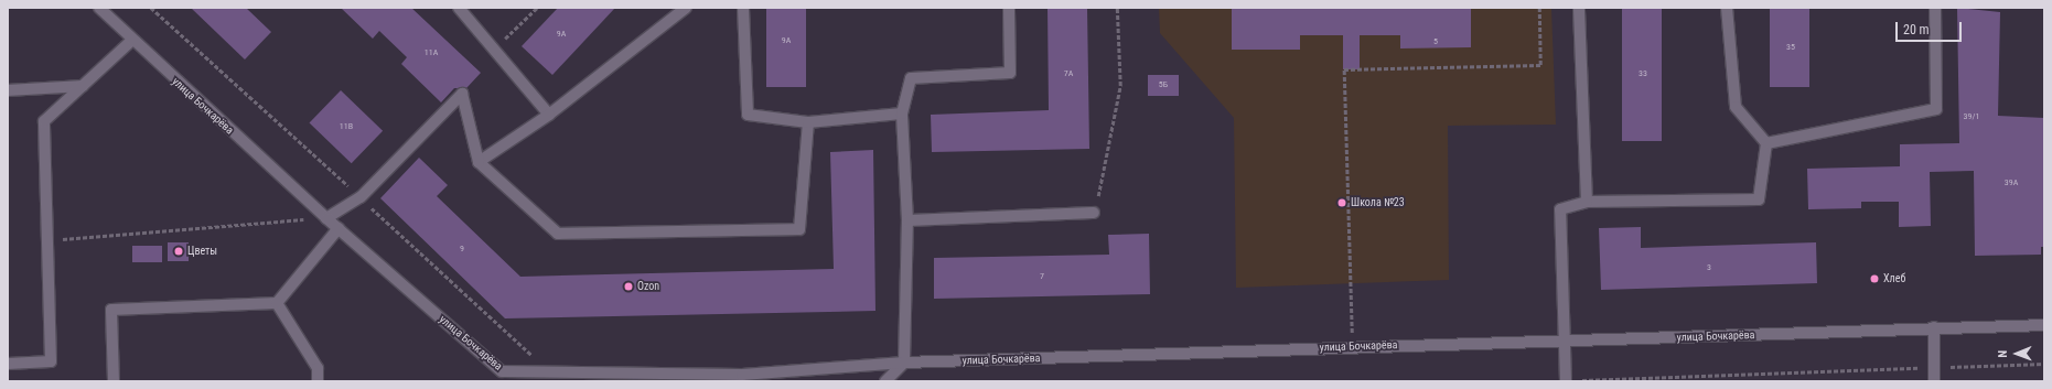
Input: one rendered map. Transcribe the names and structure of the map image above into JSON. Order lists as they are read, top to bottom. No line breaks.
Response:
{"streets":{"street":["улица Бочкарёва"]},"places":["Школа №23","Цветы","Хлеб","Ozon"],"house_numbers":["9А","9А","5","35","11А","7А","33","5Б","39/1","11В","39А","9","3","7"],"scale_bar":"20 m","north":"left"}
